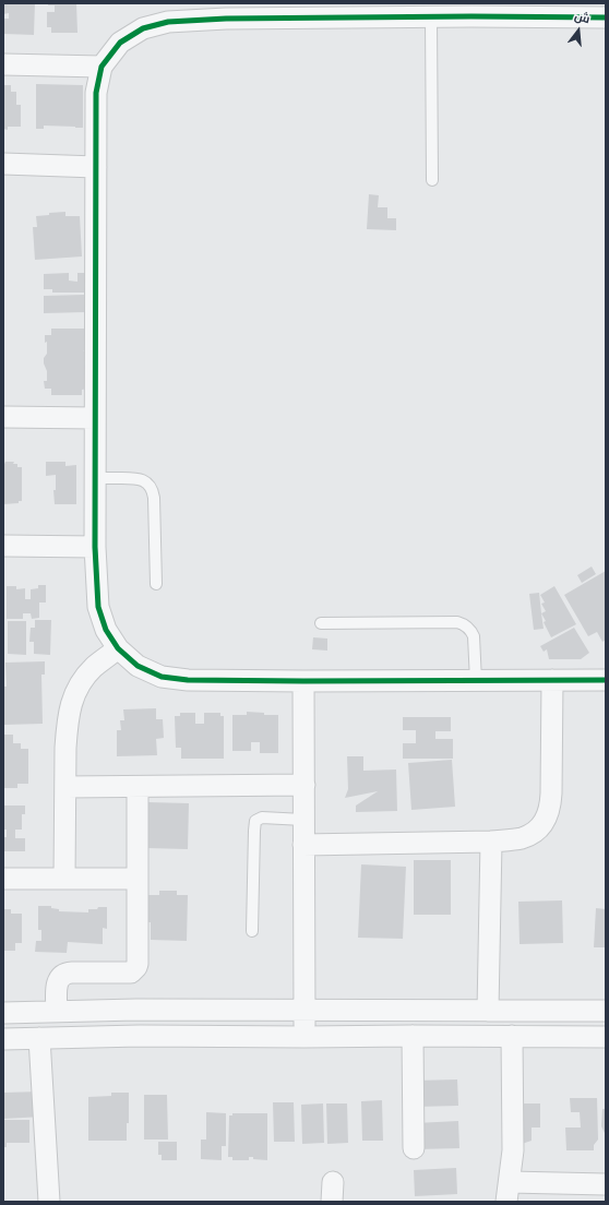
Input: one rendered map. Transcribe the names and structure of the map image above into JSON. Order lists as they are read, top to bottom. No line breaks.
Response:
{"north":"top"}
